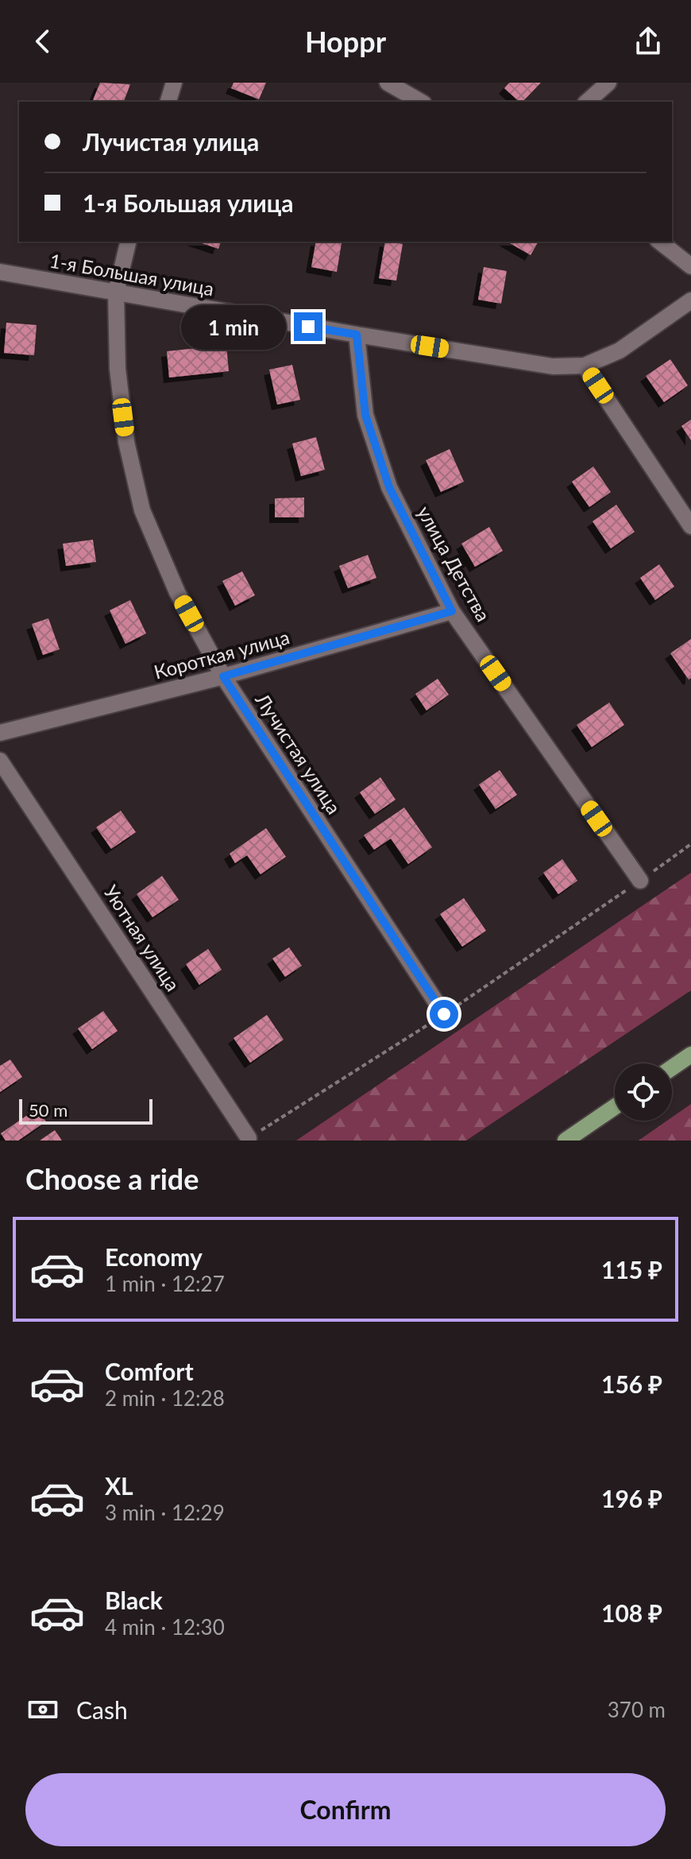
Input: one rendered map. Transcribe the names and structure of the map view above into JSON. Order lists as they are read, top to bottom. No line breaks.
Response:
{"streets":{"street":["1-я Большая улица","улица Детства","Короткая улица","Лучистая улица","Уютная улица"]},"crossings":[["1-я Большая улица","улица Детства"],["1-я Большая улица","Лучистая улица"],["улица Детства","Короткая улица"],["Короткая улица","Лучистая улица"]],"scale_bar":"50 m","page":{"header":"Hoppr","banner":["Лучистая улица","1-я Большая улица"],"bubble":"1 min","scale":"50 m","heading":"Choose a ride","list":[{"name":"Economy","note":"1 min · 12:27","value":"115 ₽"},{"name":"Comfort","note":"2 min · 12:28","value":"156 ₽"},{"name":"XL","note":"3 min · 12:29","value":"196 ₽"},{"name":"Black","note":"4 min · 12:30","value":"108 ₽"}],"pay":["Cash","370 m"],"buttons":"Confirm"}}
